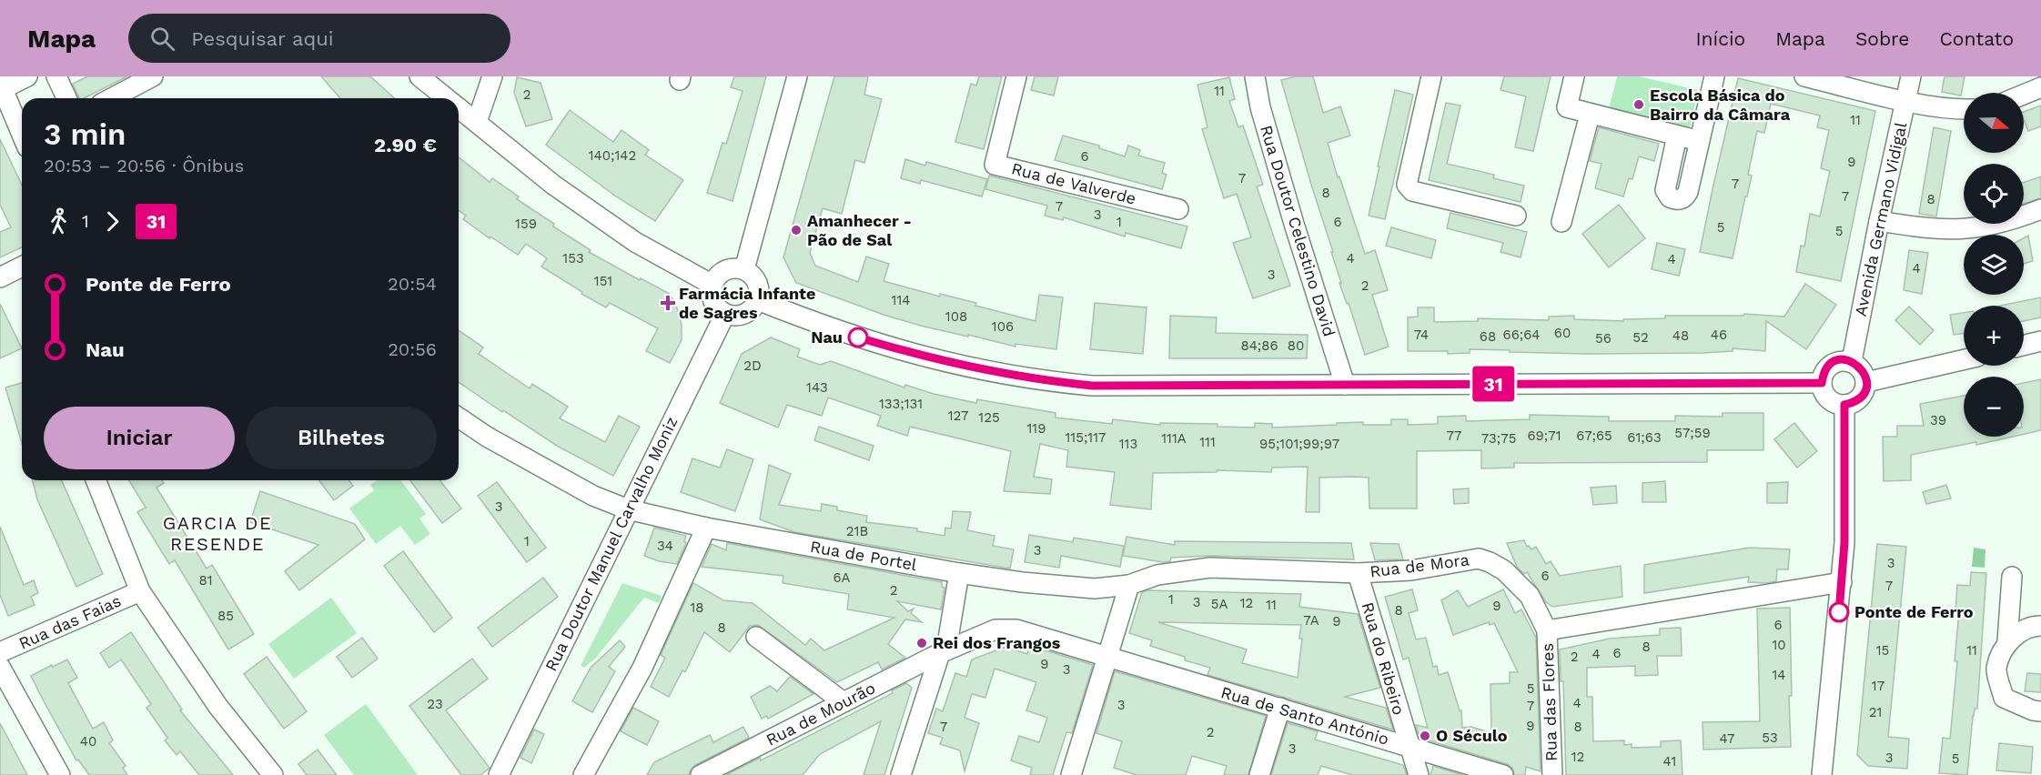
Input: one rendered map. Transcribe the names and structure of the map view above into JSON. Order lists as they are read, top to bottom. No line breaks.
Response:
{"streets":{"street":["Rua de Valverde","Avenida Germano Vidigal","Rua Doutor Celestino David","Rua Doutor Manuel Carvalho Moniz","Rua de Portel","Rua de Mora","Rua das Faias","Rua do Ribeiro","Rua das Flores","Rua de Mourão","Rua de Santo António"]},"crossings":[["Rua Doutor Manuel Carvalho Moniz","Rua de Portel"],["Rua de Portel","Rua de Mora"],["Rua de Mora","Rua do Ribeiro"],["Rua de Mora","Rua das Flores"],["Rua do Ribeiro","Rua de Santo António"],["Rua de Mourão","Rua de Santo António"]],"districts":["GARCIA DE RESENDE"],"places":{"other":["Escola Básica do Bairro da Câmara","Amanhecer - Pão de Sal","Nau","Ponte de Ferro","Rei dos Frangos","O Século"],"health":["Farmácia Infante de Sagres"]},"lines":["bus line 31"],"house_numbers":["11","2","11","140;142","6","9","7","7","8","7","8","7","3","1","6","159","5","5","153","4","4","4","3","151","2","114","108","106","60","74","66;64","46","48","68","52","56","84;86","80","2D","143","133;131","127","125","39","119","57;59","77","69;71","67;65","115;117","61;63","111A","73;75","111","113","95;101;99;97","3","21B","1","34","3","3","6","6A","81","7","2","1","3","12","5A","11","9","18","8","85","7A","9","6","8","10","8","15","11","6","4","2","9","3","14","17","5","4","23","3","7","21","9","7","8","2","53","47","40","3","12","3","5","41"],"north":"right","page":{"header":"Mapa","search":"Pesquisar aqui","nav":["Início","Mapa","Sobre","Contato"],"on_map":"31","map_buttons":["+","−"],"heading":["3 min","20:53 – 20:56 · Ônibus","2.90 €"],"legs":["1","31"],"list":[{"name":"Ponte de Ferro","value":"20:54"},{"name":"Nau","value":"20:56"}],"buttons":["Iniciar","Bilhetes"]}}
